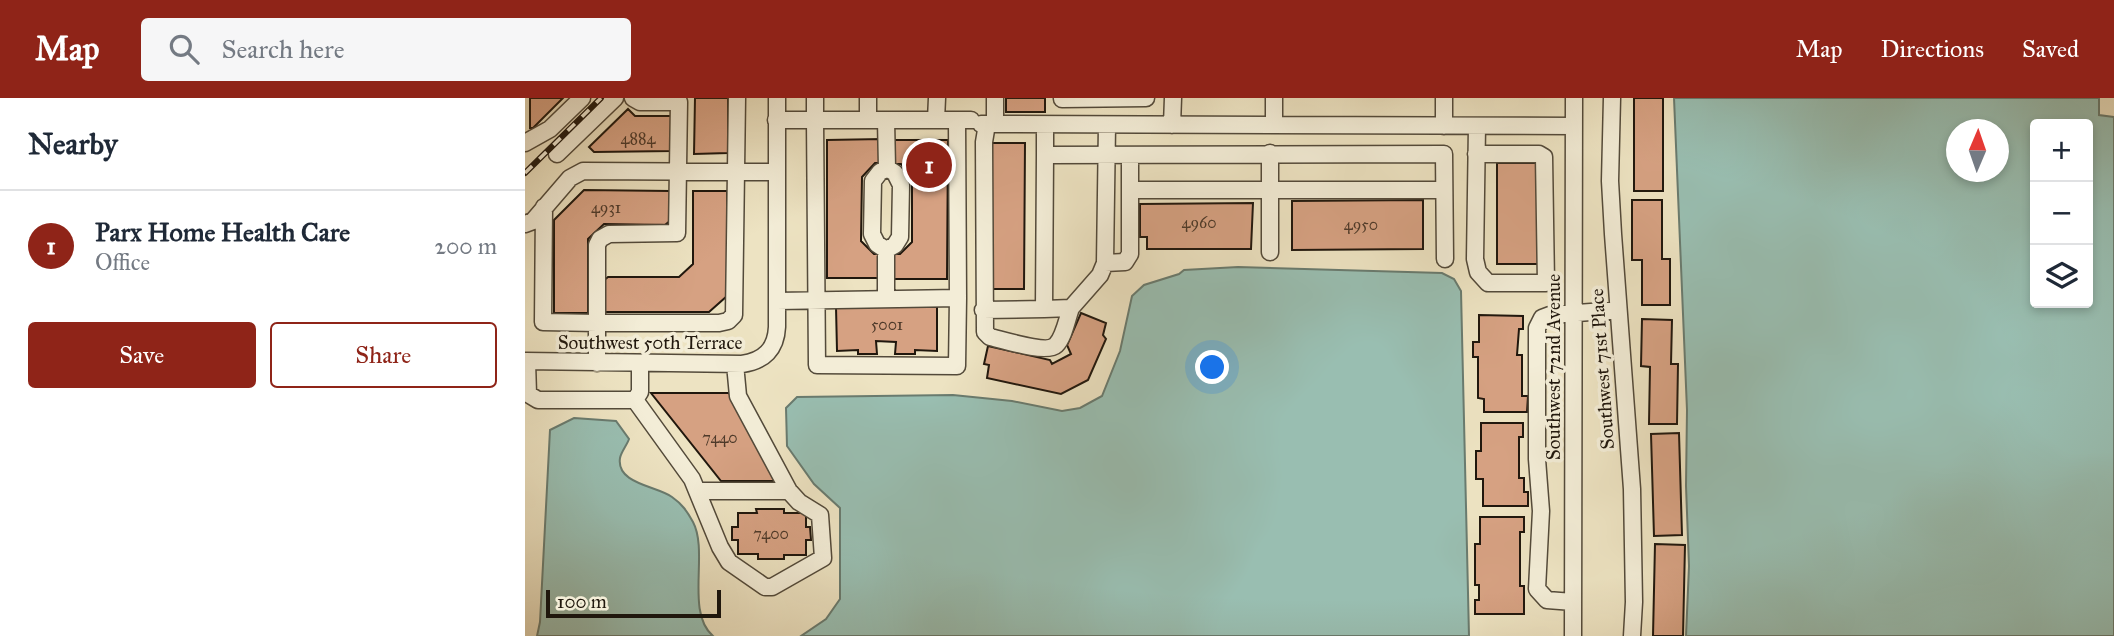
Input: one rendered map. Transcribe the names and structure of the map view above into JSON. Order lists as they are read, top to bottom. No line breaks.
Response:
{"streets":{"street":["Southwest 50th Terrace","Southwest 72nd Avenue","Southwest 71st Place"]},"house_numbers":["4884","4931","4960","4950","5001","7440","7400"],"scale_bar":"100 m","north":"top","page":{"header":"Map","search":"Search here","nav":["Map","Directions","Saved"],"heading":"Nearby","map_buttons":["+","−"],"pins":"1","list":[{"mark":"1","name":"Parx Home Health Care","note":"Office","value":"200 m"}],"buttons":["Save","Share"],"scale":"100 m"}}
